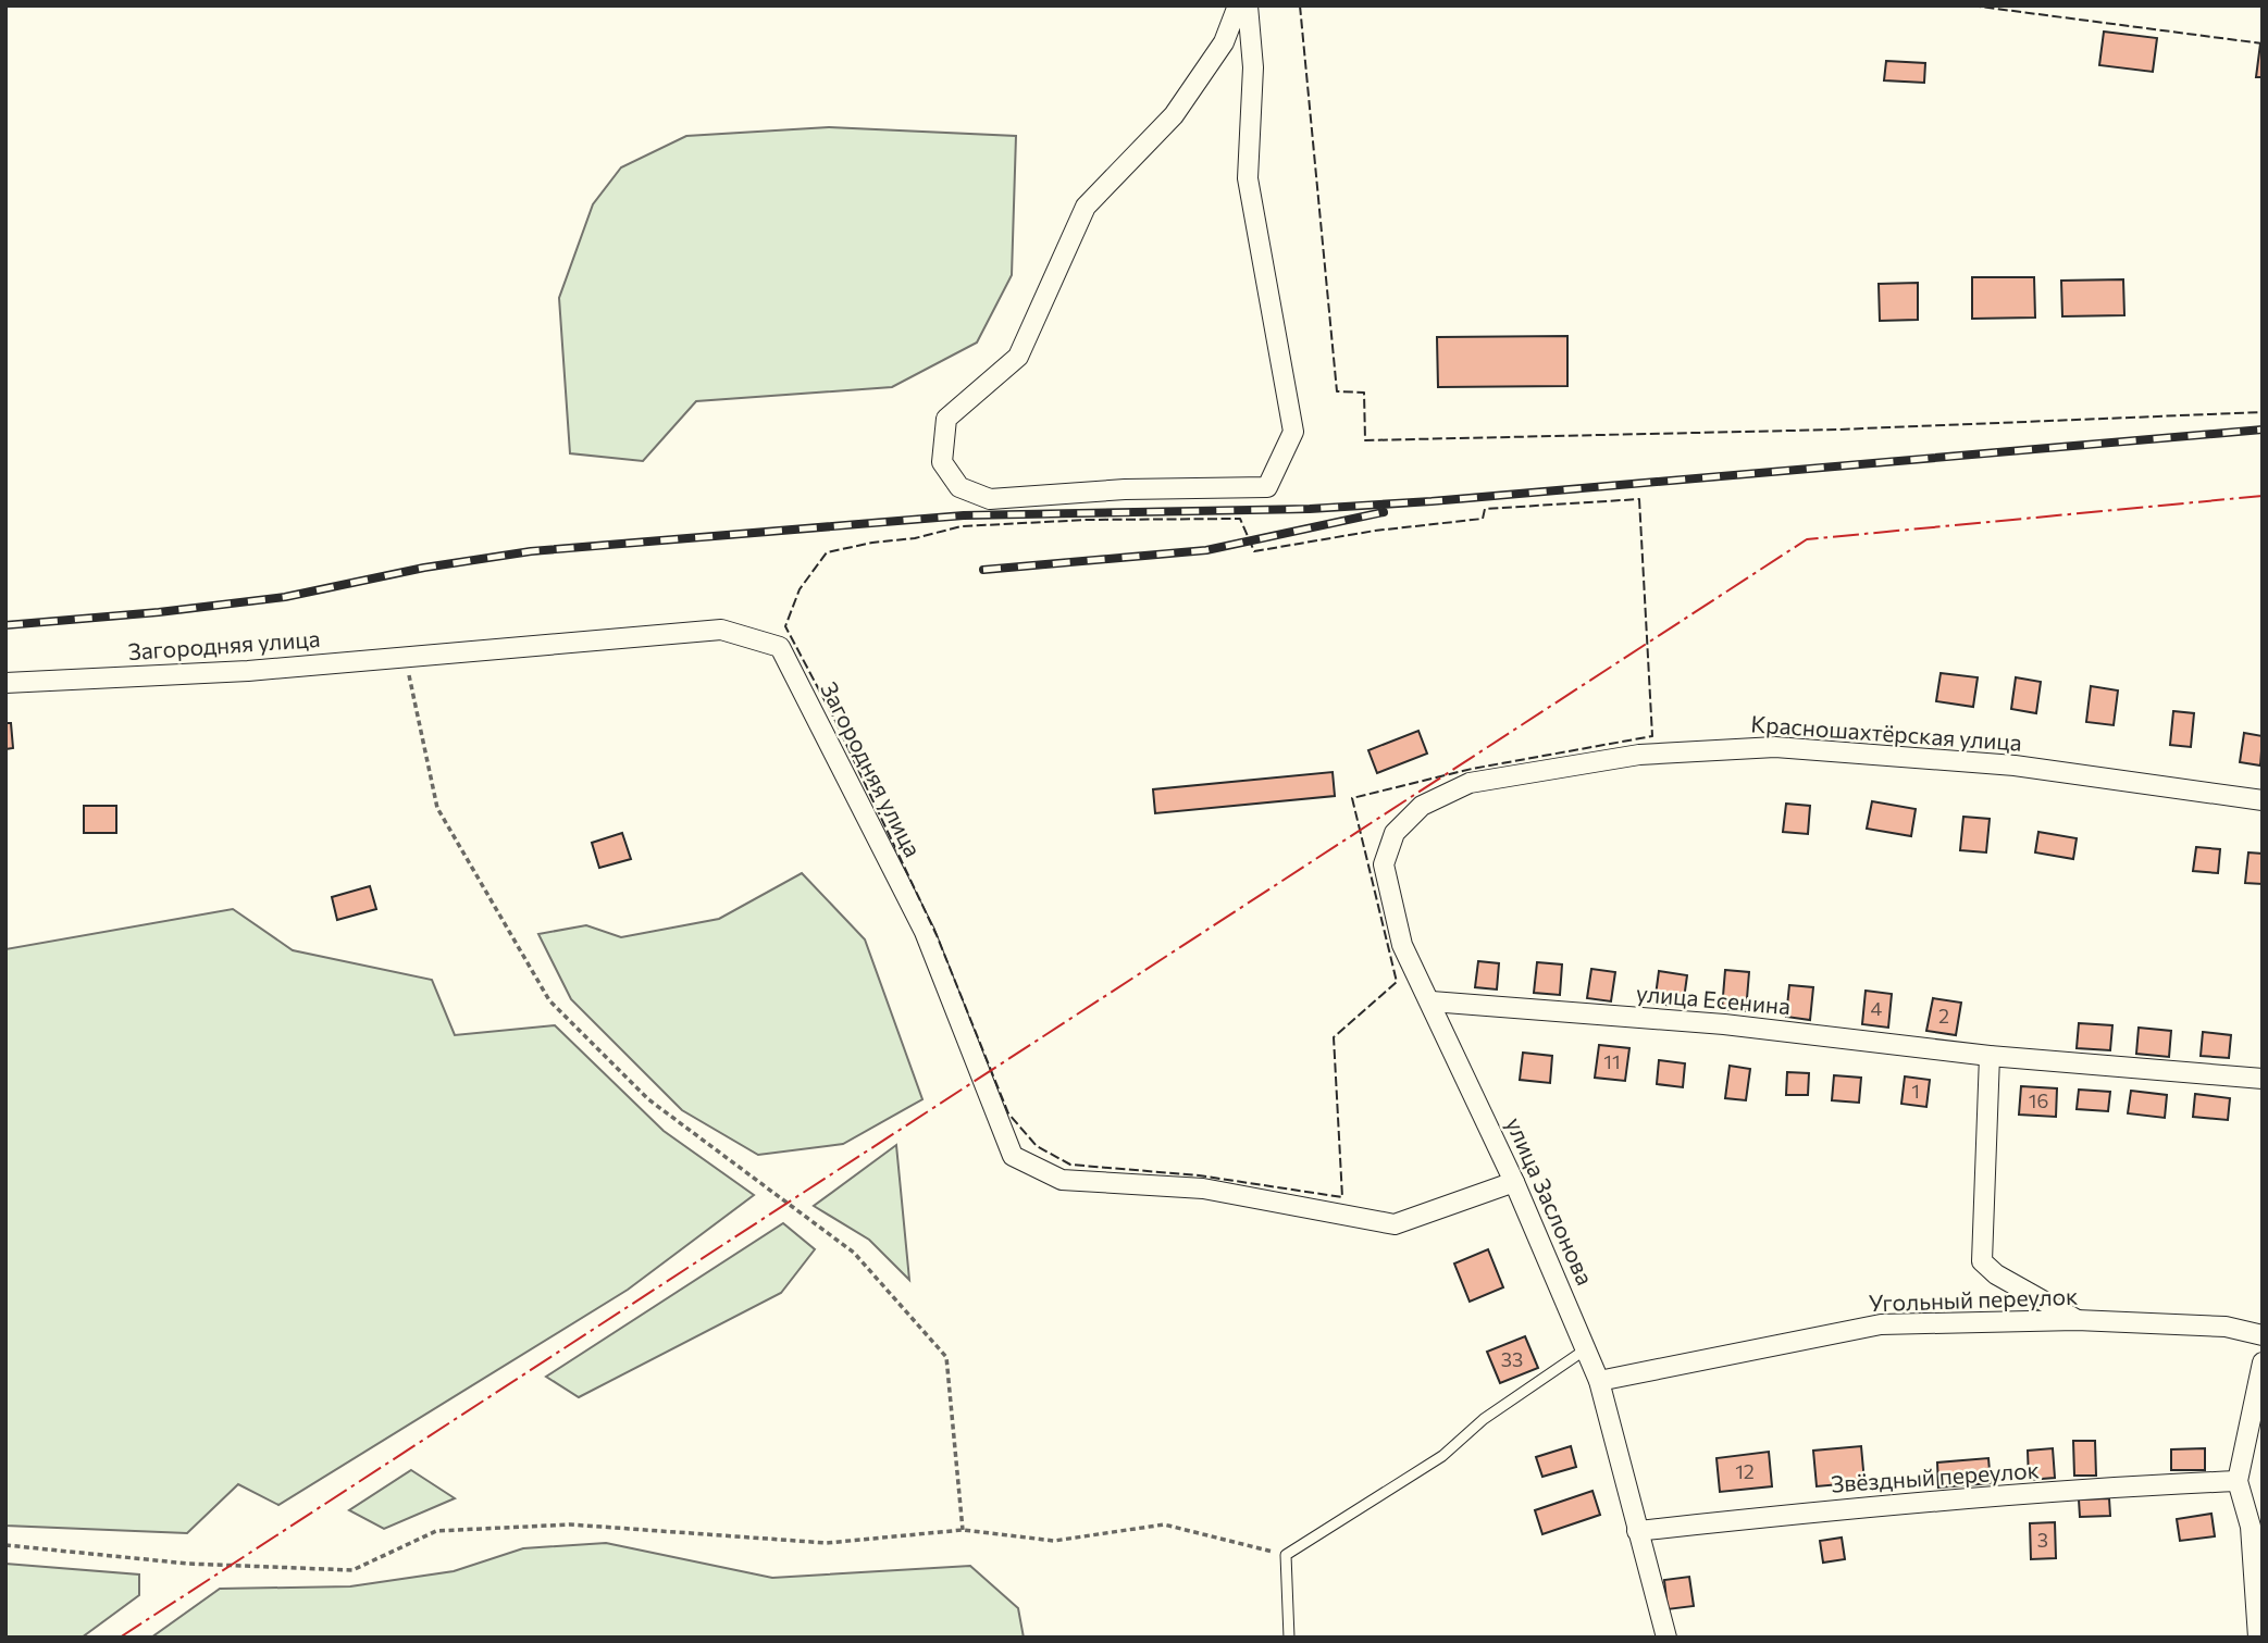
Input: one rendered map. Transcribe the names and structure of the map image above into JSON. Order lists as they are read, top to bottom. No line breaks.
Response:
{"streets":{"street":["Загородняя улица","Красношахтёрская улица","улица Есенина","улица Заслонова","Угольный переулок","Звёздный переулок"]},"crossings":[["Загородняя улица","улица Заслонова"],["Красношахтёрская улица","улица Заслонова"],["улица Есенина","улица Заслонова"],["улица Заслонова","Угольный переулок"],["улица Заслонова","Звёздный переулок"]],"house_numbers":["4","2","11","1","16","33","12","3"]}
